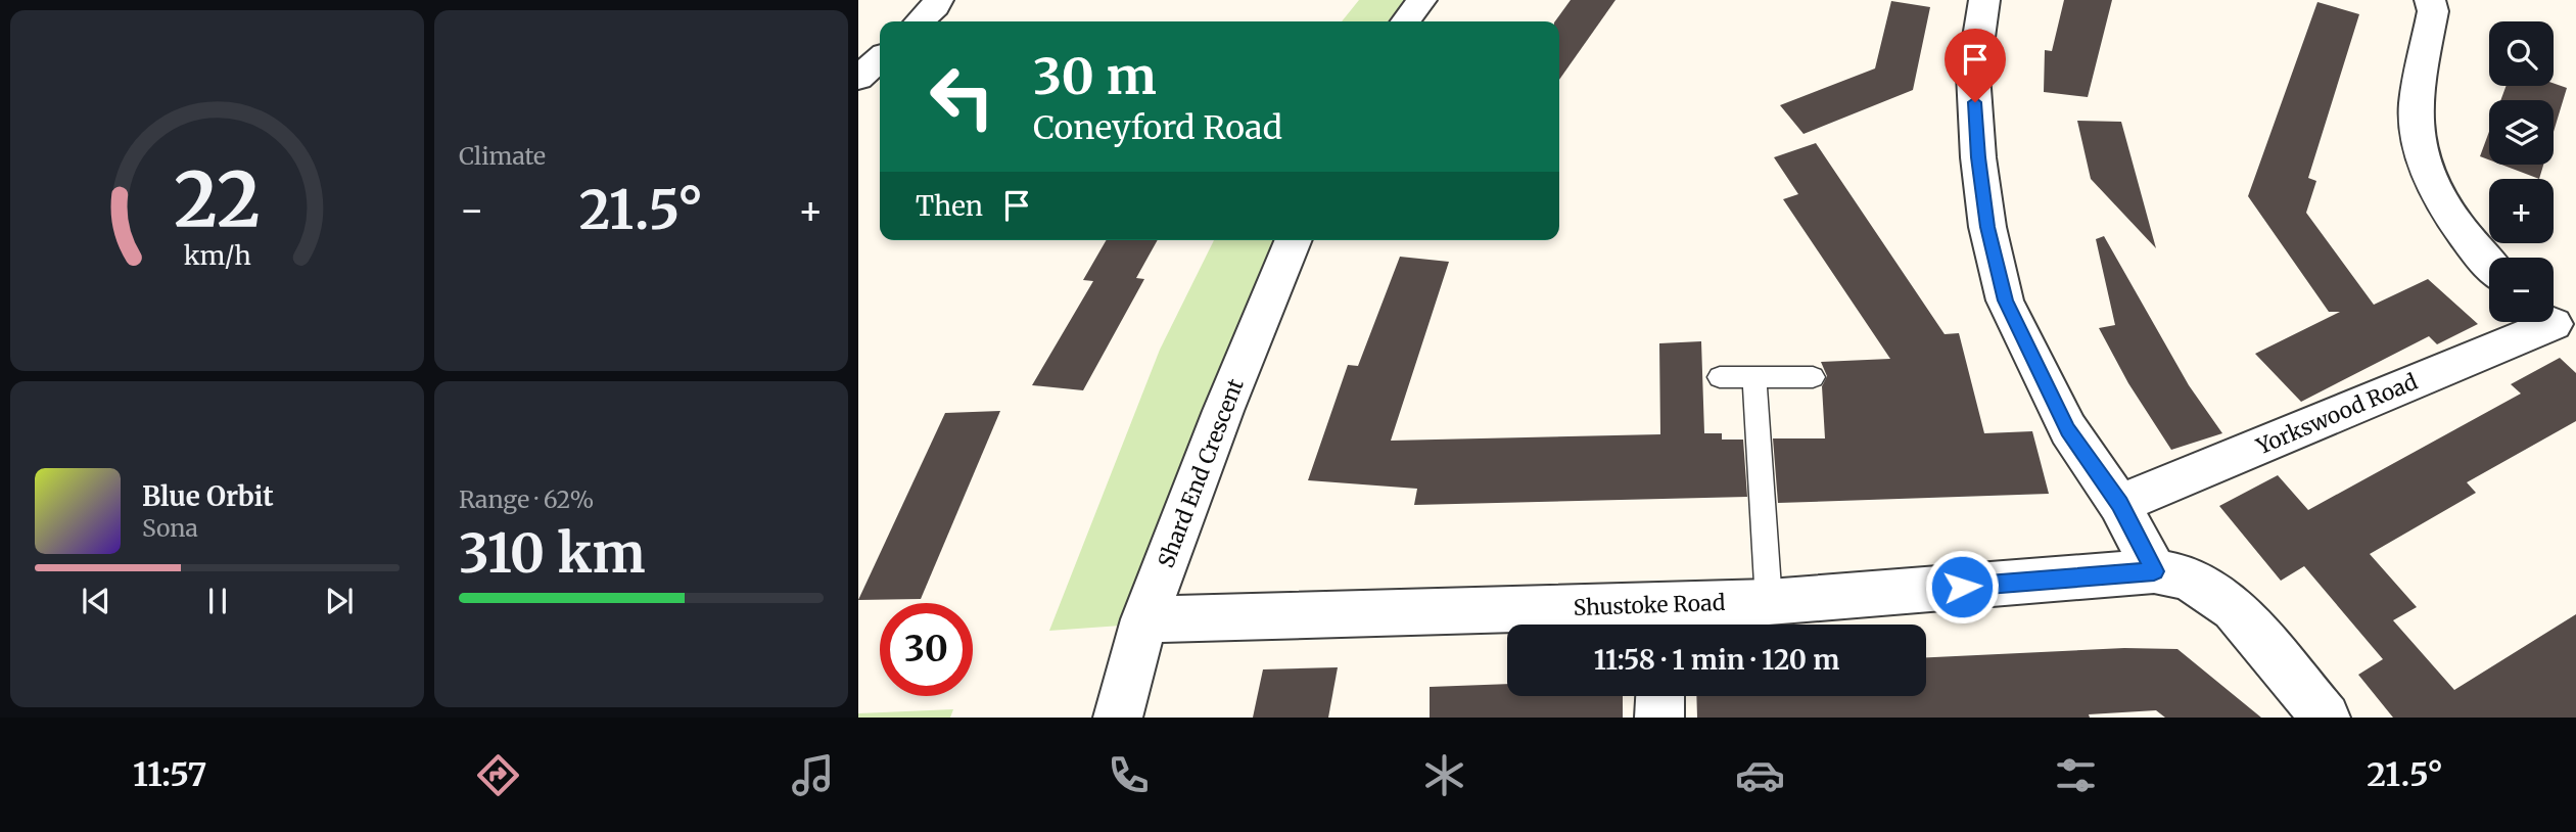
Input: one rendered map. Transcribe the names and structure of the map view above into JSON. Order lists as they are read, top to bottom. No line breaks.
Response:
{"streets":{"street":["Yorkswood Road","Shard End Crescent","Shustoke Road"]},"crossings":[["Shard End Crescent","Shustoke Road"]],"page":{"tile":["Climate",["Range · 62%","310 km"]],"map_buttons":["+","−"],"turn":["30 m","Coneyford Road"],"then":"Then","heat":["−","21.5°","+"],"song":["Blue Orbit","Sona"],"limit":"30","trip":"11:58 · 1 min · 120 m","tabs":["11:57","21.5°"],"gauge":["22","km/h"]}}
